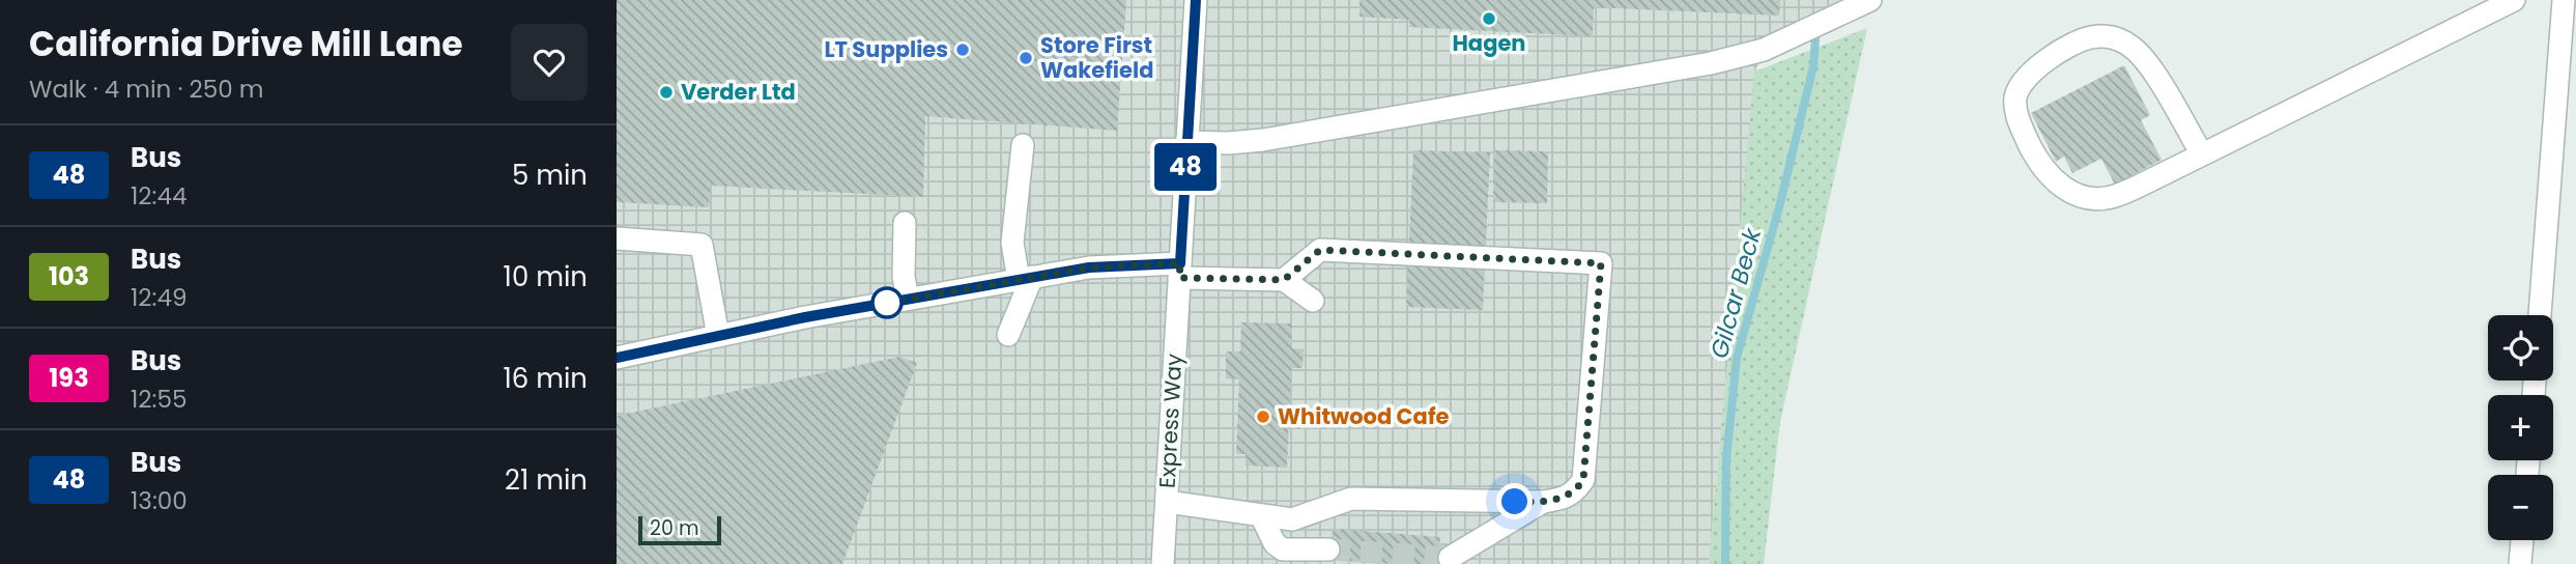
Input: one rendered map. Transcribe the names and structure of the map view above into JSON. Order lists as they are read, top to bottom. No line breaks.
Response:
{"streets":{"street":["Express Way"]},"water":["Gilcar Beck"],"places":["Hagen","LT Supplies","Store First Wakefield","Verder Ltd","Whitwood Cafe"],"lines":["bus line 48"],"scale_bar":"20 m","page":{"heading":["California Drive Mill Lane","Walk · 4 min · 250 m"],"on_map":"48","list":[{"mark":"48","name":"Bus","note":"12:44","value":"5 min"},{"mark":"103","name":"Bus","note":"12:49","value":"10 min"},{"mark":"193","name":"Bus","note":"12:55","value":"16 min"},{"mark":"48","name":"Bus","note":"13:00","value":"21 min"}],"map_buttons":["+","−"],"scale":"20 m"}}
